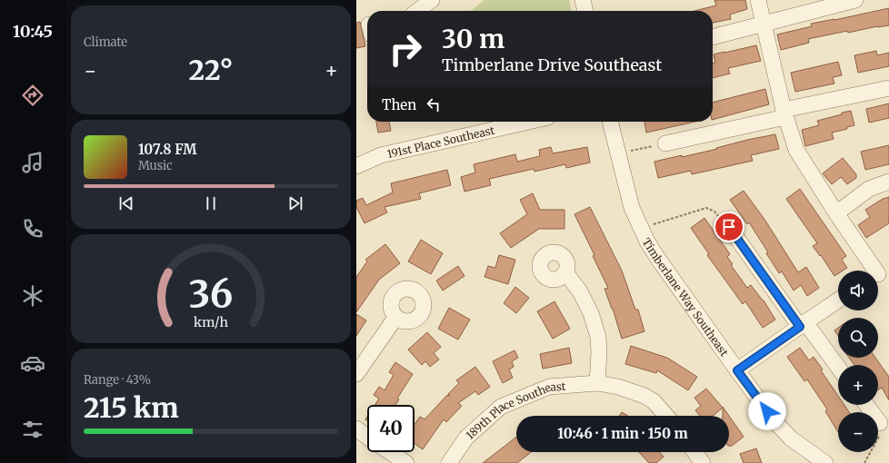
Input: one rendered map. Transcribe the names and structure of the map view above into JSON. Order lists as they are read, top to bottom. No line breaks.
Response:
{"streets":{"street":["191st Place Southeast","Timberlane Way Southeast","189th Place Southeast"]},"page":{"tabs":"10:45","tile":["Climate",["Range · 43%","215 km"]],"turn":["30 m","Timberlane Drive Southeast"],"heat":["−","22°","+"],"then":"Then","song":["107.8 FM","Music"],"map_buttons":["+","−"],"limit":"40","trip":"10:46 · 1 min · 150 m","gauge":["36","km/h"]}}
